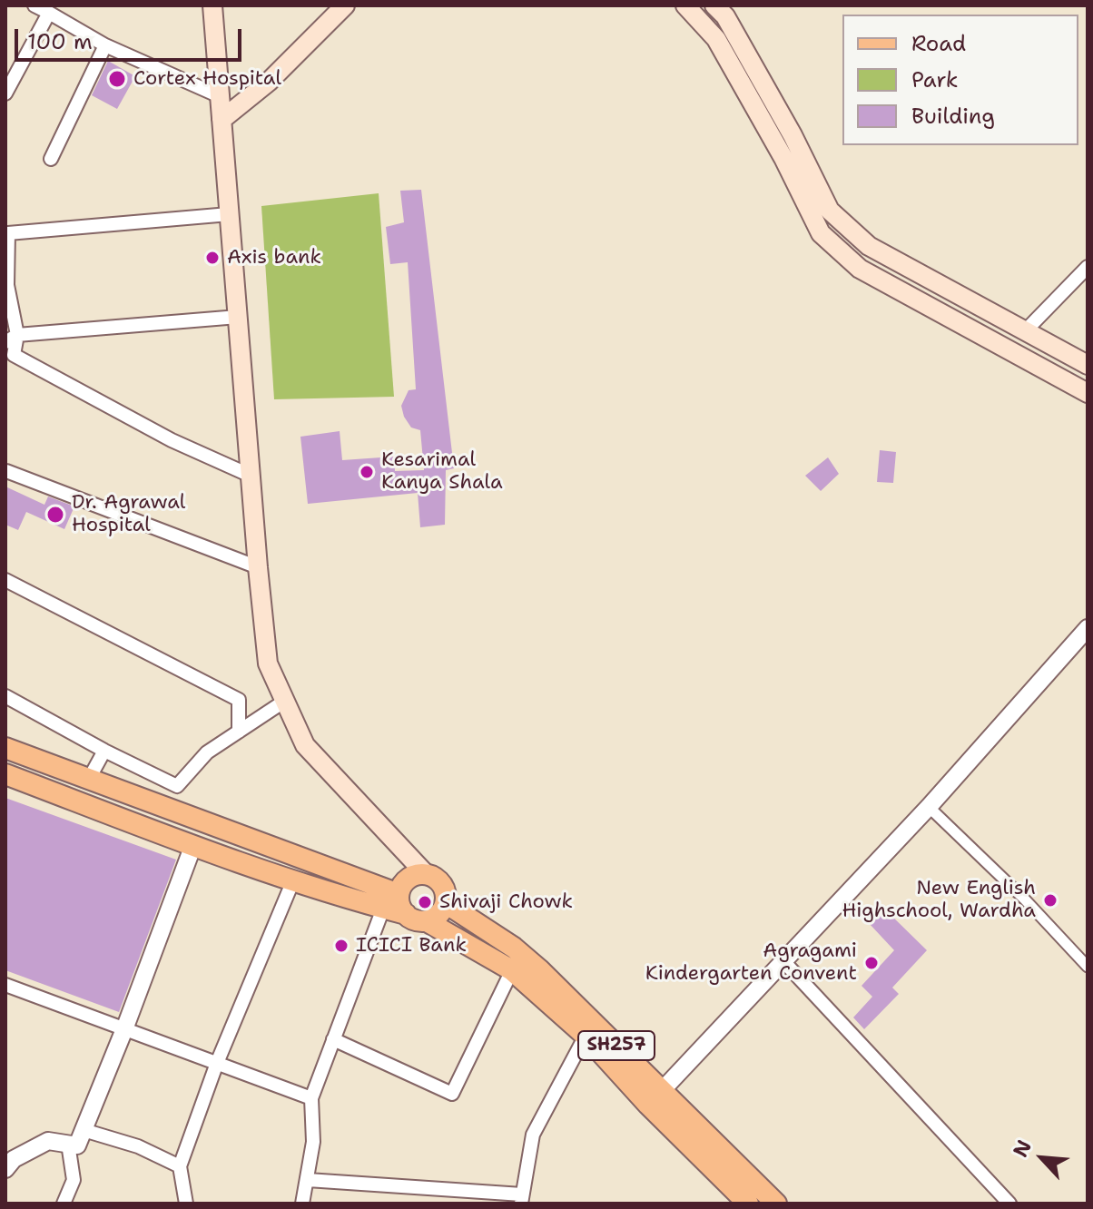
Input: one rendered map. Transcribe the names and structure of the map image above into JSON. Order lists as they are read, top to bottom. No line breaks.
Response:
{"streets":{"main road":["SH257"]},"places":["Cortex Hospital","Axis bank","Kesarimal Kanya Shala","Dr. Agrawal Hospital","New English Highschool, Wardha","Shivaji Chowk","ICICI Bank","Agragami Kindergarten Convent"],"legend":["Road","Park","Building"],"scale_bar":"100 m","north":"top left"}
